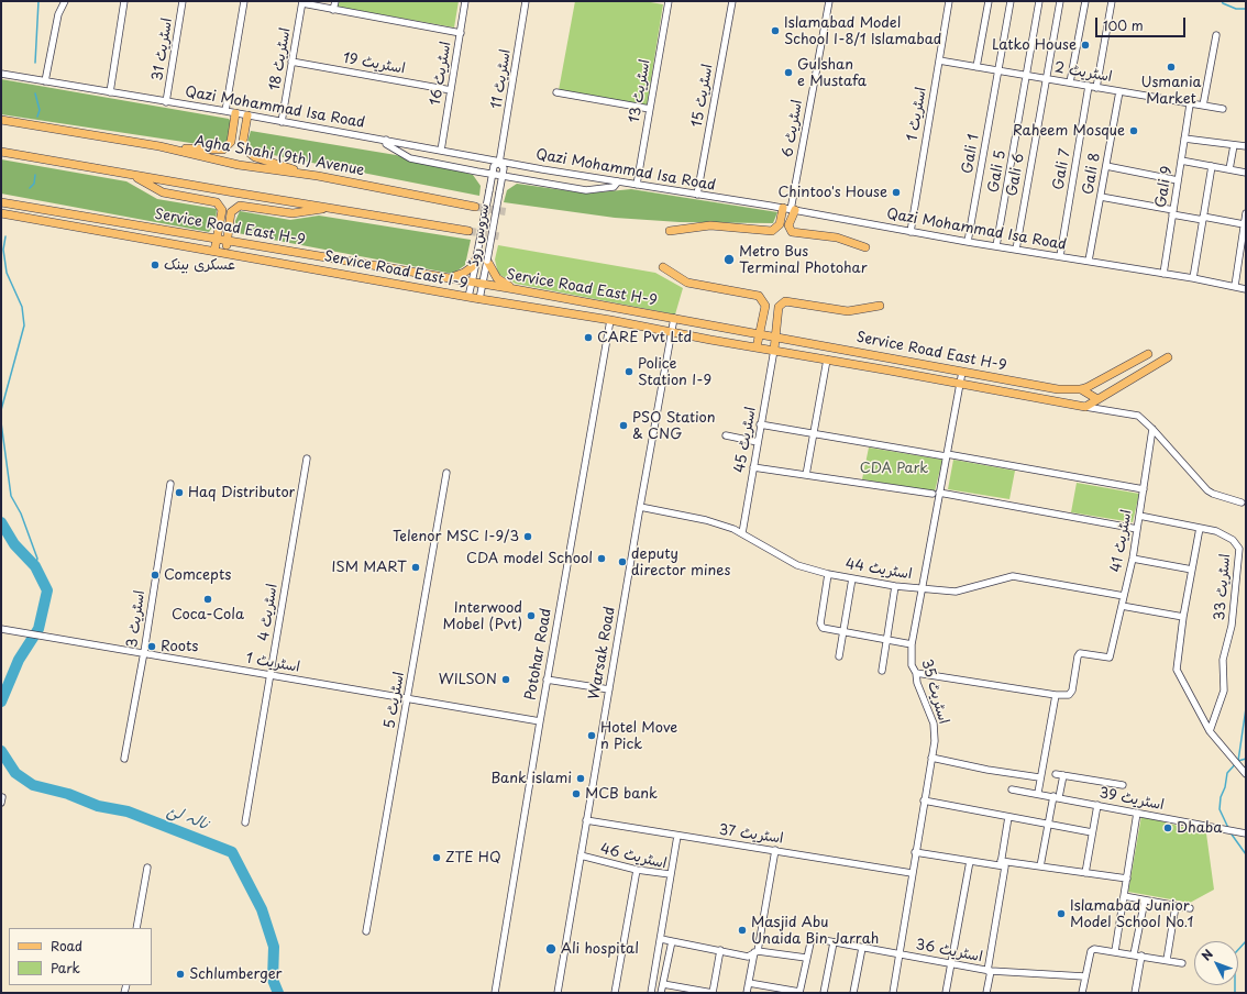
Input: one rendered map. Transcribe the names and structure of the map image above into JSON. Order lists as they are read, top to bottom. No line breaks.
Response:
{"streets":{"main road":["Agha Shahi (9th) Avenue","Service Road East H-9","Service Road East I-9"],"street":["اسٹریٹ 31","اسٹریٹ 18","اسٹریٹ 19","اسٹریٹ 2","اسٹریٹ 16","اسٹریٹ 11","اسٹریٹ 13","اسٹریٹ 15","Qazi Mohammad Isa Road","اسٹریٹ 1","اسٹریٹ 6","Gali 1","Gali 7","Gali 5","Gali 8","Gali 6","Gali 9","سروس روڈ","اسٹریٹ 45","اسٹریٹ 41","اسٹریٹ 44","اسٹریٹ 33","اسٹریٹ 4","اسٹریٹ 3","Warsak Road","Potohar Road","اسٹریٹ 35","اسٹریٹ 5","اسٹریٹ 39","اسٹریٹ 37","اسٹریٹ 46","اسٹریٹ 36"]},"crossings":[["اسٹریٹ 31","Qazi Mohammad Isa Road"],["اسٹریٹ 18","اسٹریٹ 19"],["اسٹریٹ 18","Qazi Mohammad Isa Road"],["اسٹریٹ 19","اسٹریٹ 16"],["اسٹریٹ 2","اسٹریٹ 1"],["اسٹریٹ 2","Gali 1"],["اسٹریٹ 2","Gali 7"],["اسٹریٹ 2","Gali 5"],["اسٹریٹ 2","Gali 8"],["اسٹریٹ 2","Gali 6"],["اسٹریٹ 2","Gali 9"],["اسٹریٹ 16","Qazi Mohammad Isa Road"],["اسٹریٹ 11","Qazi Mohammad Isa Road"],["اسٹریٹ 11","سروس روڈ"],["اسٹریٹ 13","Qazi Mohammad Isa Road"],["اسٹریٹ 15","Qazi Mohammad Isa Road"],["Qazi Mohammad Isa Road","اسٹریٹ 1"],["Qazi Mohammad Isa Road","اسٹریٹ 6"],["Qazi Mohammad Isa Road","Gali 1"],["Qazi Mohammad Isa Road","Gali 7"],["Qazi Mohammad Isa Road","Gali 5"],["Qazi Mohammad Isa Road","Gali 8"],["Qazi Mohammad Isa Road","Gali 6"],["Qazi Mohammad Isa Road","Gali 9"],["Qazi Mohammad Isa Road","سروس روڈ"],["اسٹریٹ 1","اسٹریٹ 4"],["اسٹریٹ 1","اسٹریٹ 3"],["اسٹریٹ 1","Potohar Road"],["اسٹریٹ 1","اسٹریٹ 5"],["Service Road East H-9","سروس روڈ"],["Service Road East H-9","Service Road East I-9"],["Service Road East H-9","اسٹریٹ 45"],["Service Road East H-9","Warsak Road"],["Service Road East H-9","Potohar Road"],["Service Road East H-9","اسٹریٹ 35"],["سروس روڈ","Service Road East I-9"],["اسٹریٹ 45","اسٹریٹ 44"],["اسٹریٹ 41","اسٹریٹ 44"],["اسٹریٹ 41","اسٹریٹ 33"],["اسٹریٹ 44","Warsak Road"],["اسٹریٹ 44","اسٹریٹ 35"],["Warsak Road","اسٹریٹ 37"],["Warsak Road","اسٹریٹ 46"],["اسٹریٹ 35","اسٹریٹ 37"],["اسٹریٹ 35","اسٹریٹ 36"]],"water":["نالہ لئ"],"parks":["CDA Park"],"places":["Islamabad Model School I-8/1 Islamabad","Latko House","Usmania Market","Gulshan e Mustafa","Raheem Mosque","Chintoo's House","Metro Bus Terminal Photohar","عسکری بینک","CARE Pvt Ltd","Police Station I-9","PSO Station & CNG","Haq Distributor","Telenor MSC I-9/3","CDA model School","deputy director mines","ISM MART","Comcepts","Coca-Cola","Interwood Mobel (Pvt)","Roots","WILSON","Hotel Move n Pick","Bank islami","MCB bank","Dhaba","ZTE HQ","Islamabad Junior Model School No.1","Masjid Abu Unaida Bin Jarrah","Ali hospital","Schlumberger"],"legend":["Road","Park"],"scale_bar":"100 m","north":"top left"}
